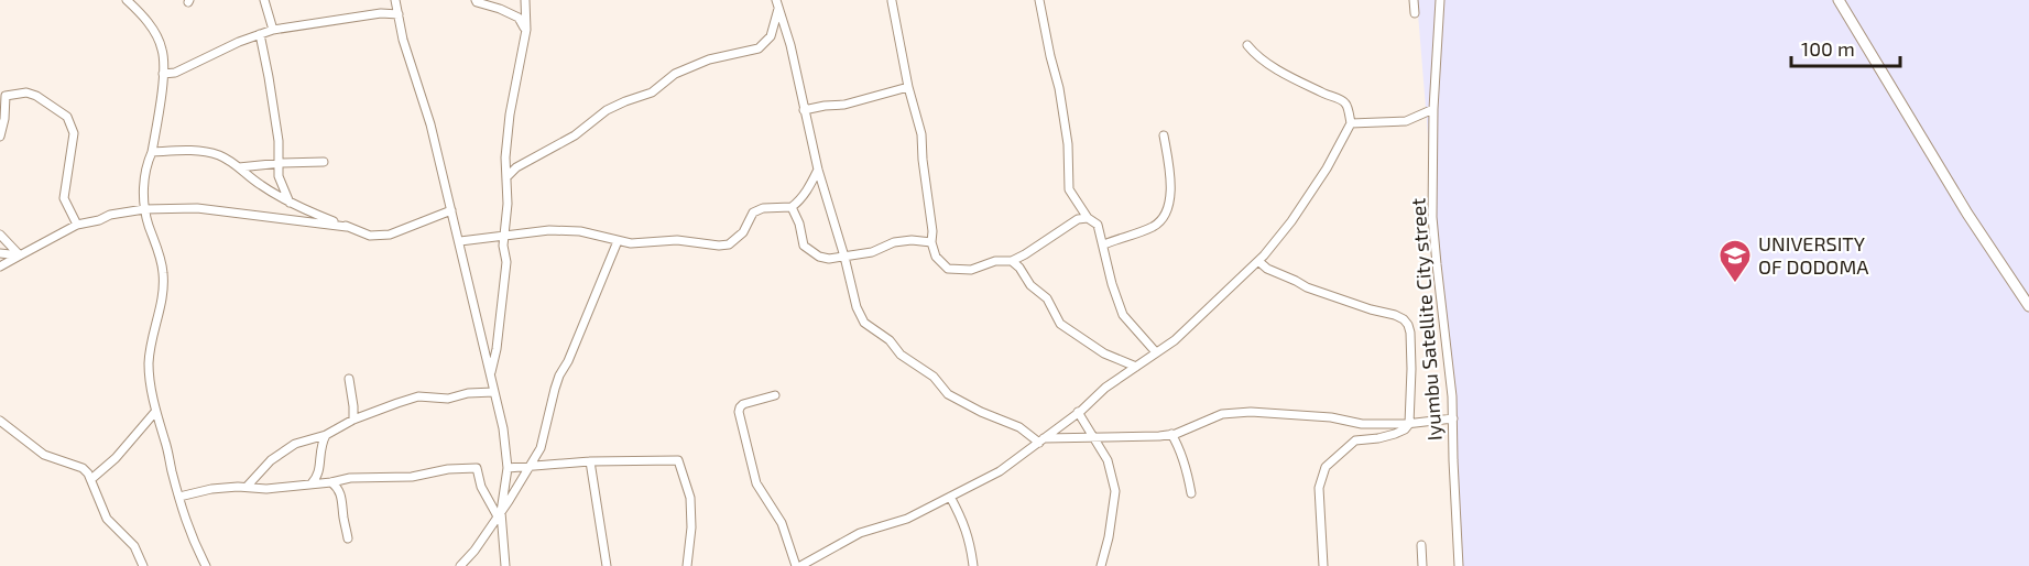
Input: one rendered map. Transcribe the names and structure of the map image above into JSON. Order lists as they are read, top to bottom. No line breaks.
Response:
{"streets":{"street":["Iyumbu Satellite City street"]},"places":{"school or university":["UNIVERSITY OF DODOMA"]},"scale_bar":"100 m"}
